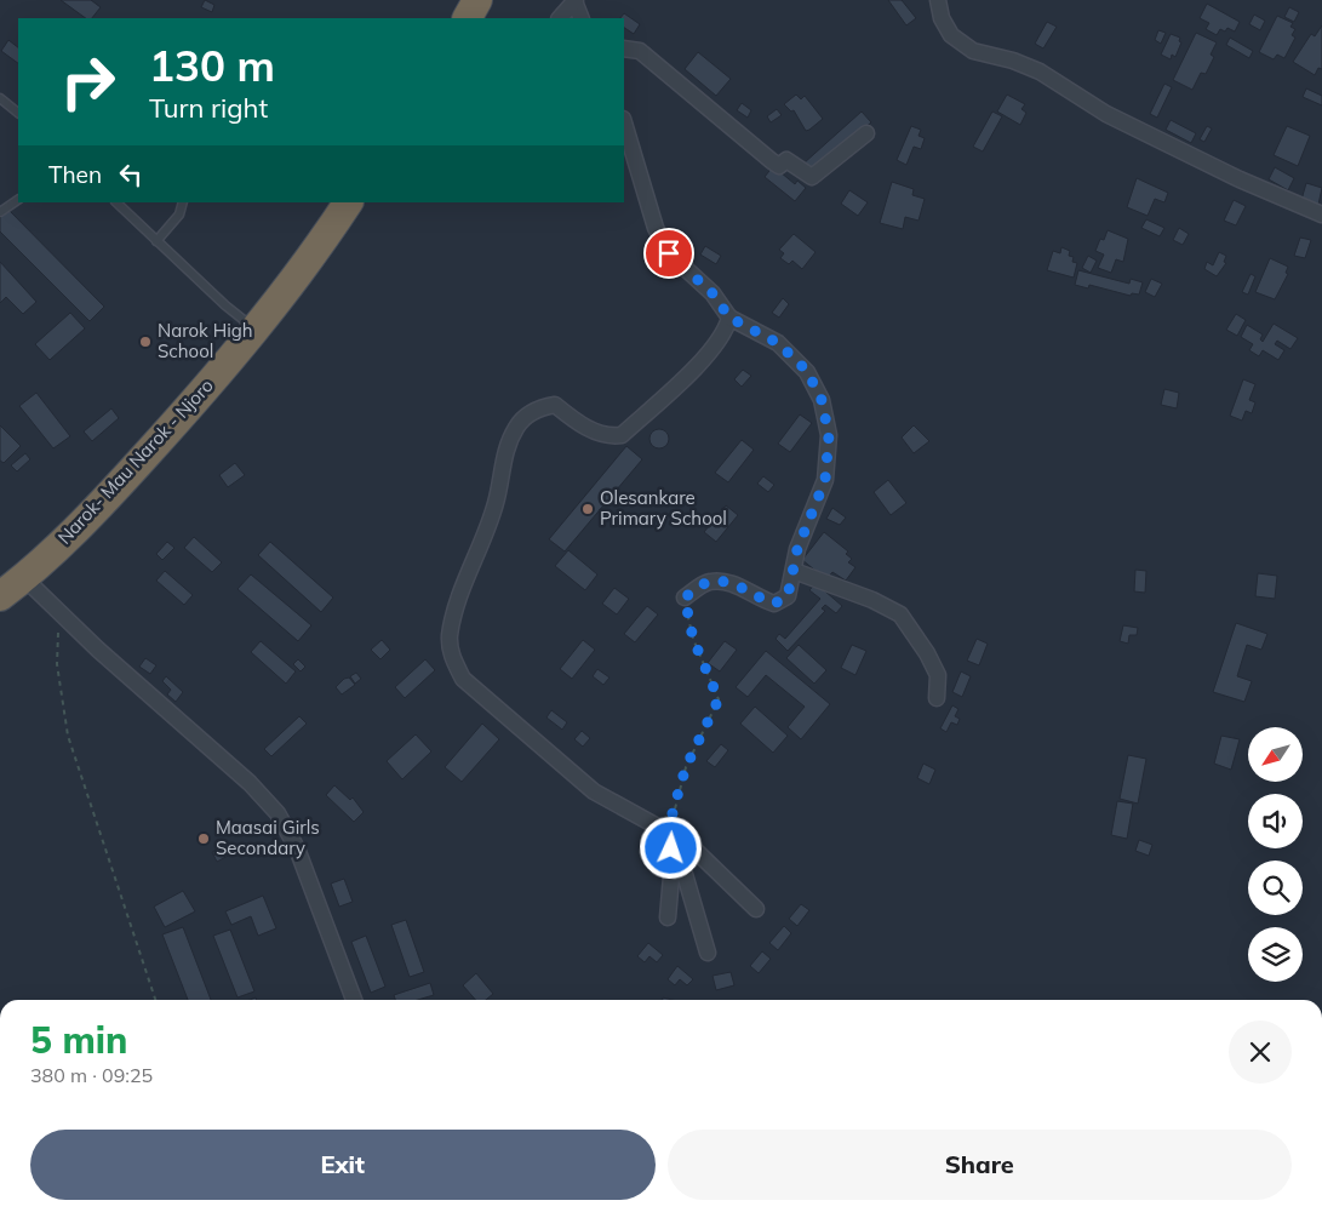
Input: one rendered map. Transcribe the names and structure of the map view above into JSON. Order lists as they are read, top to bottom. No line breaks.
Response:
{"streets":{"highway":["Narok- Mau Narok - Njoro"]},"places":["Narok High School","Olesankare Primary School","Maasai Girls Secondary"],"north":"bottom left","page":{"turn":["130 m","Turn right"],"then":"Then","heading":["5 min","380 m · 09:25"],"buttons":["Exit","Share"]}}
